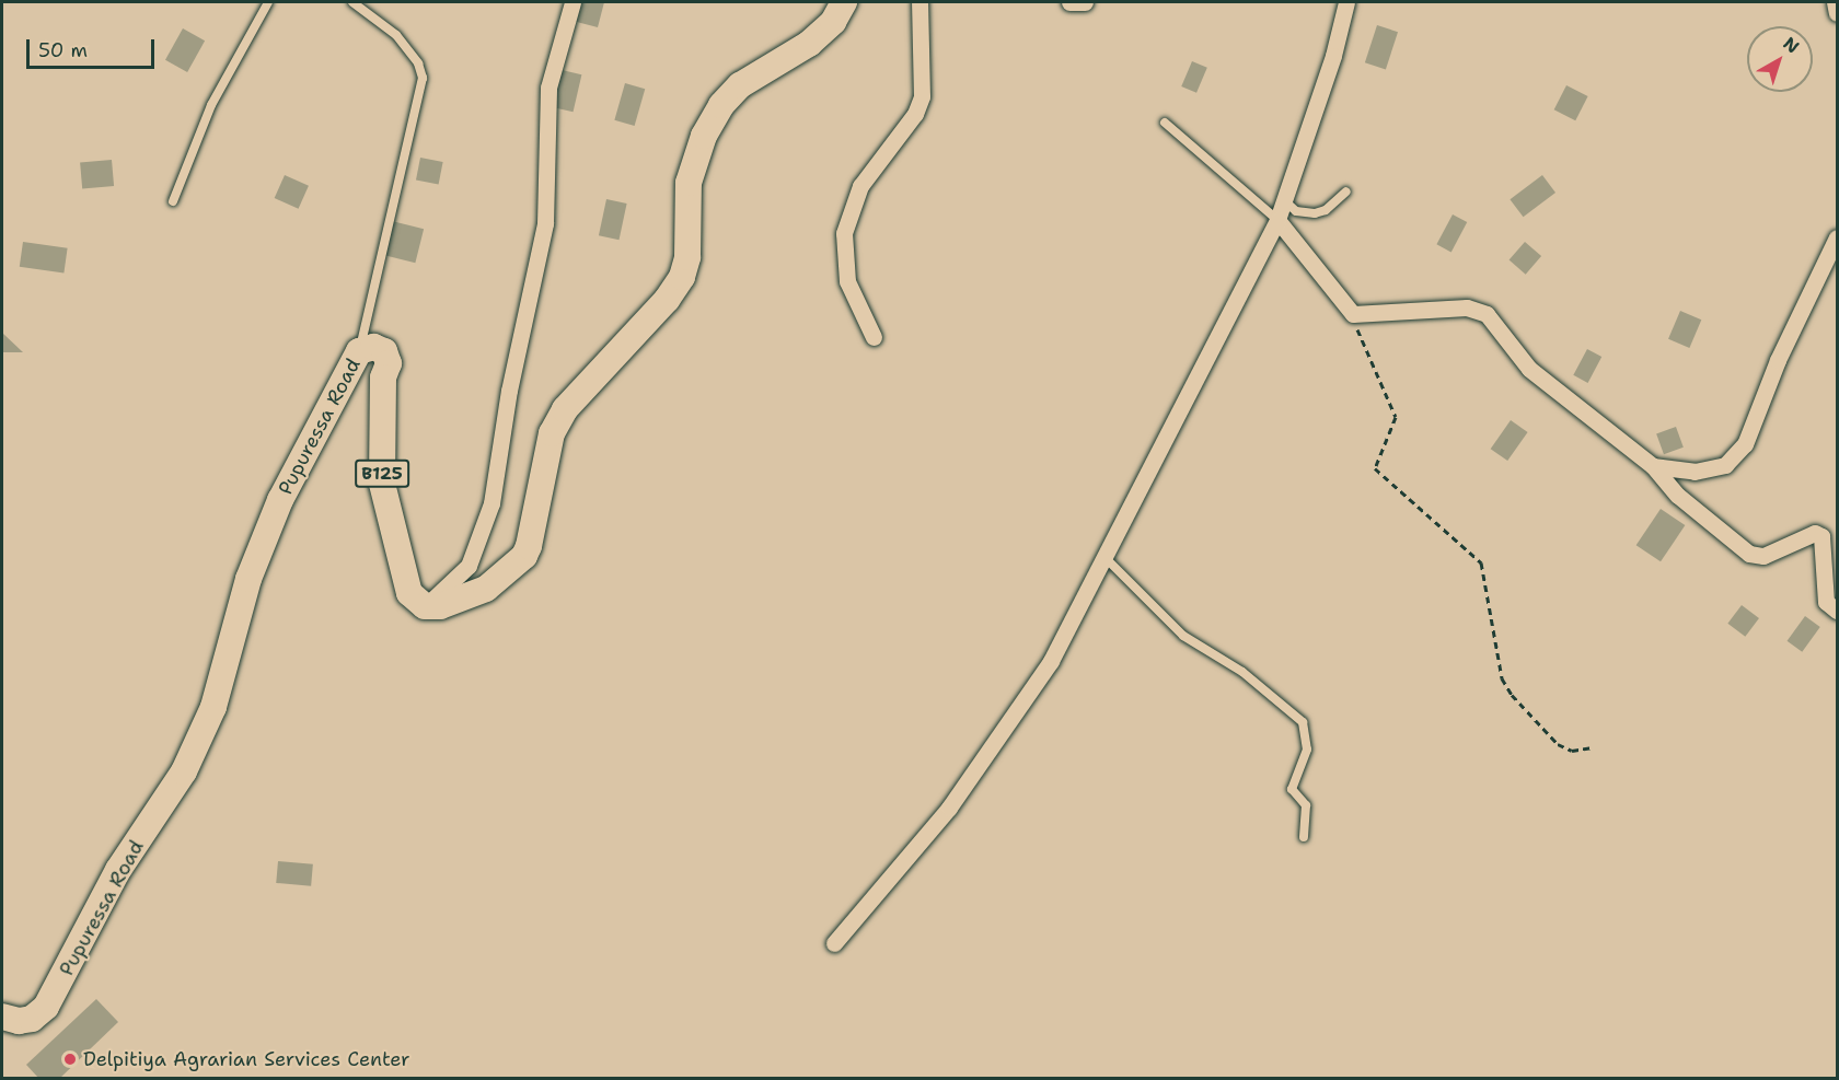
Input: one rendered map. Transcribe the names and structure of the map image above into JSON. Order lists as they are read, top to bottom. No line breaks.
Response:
{"streets":{"main road":["Pupuressa Road","B125"]},"places":["Delpitiya Agrarian Services Center"],"scale_bar":"50 m","north":"top right"}
